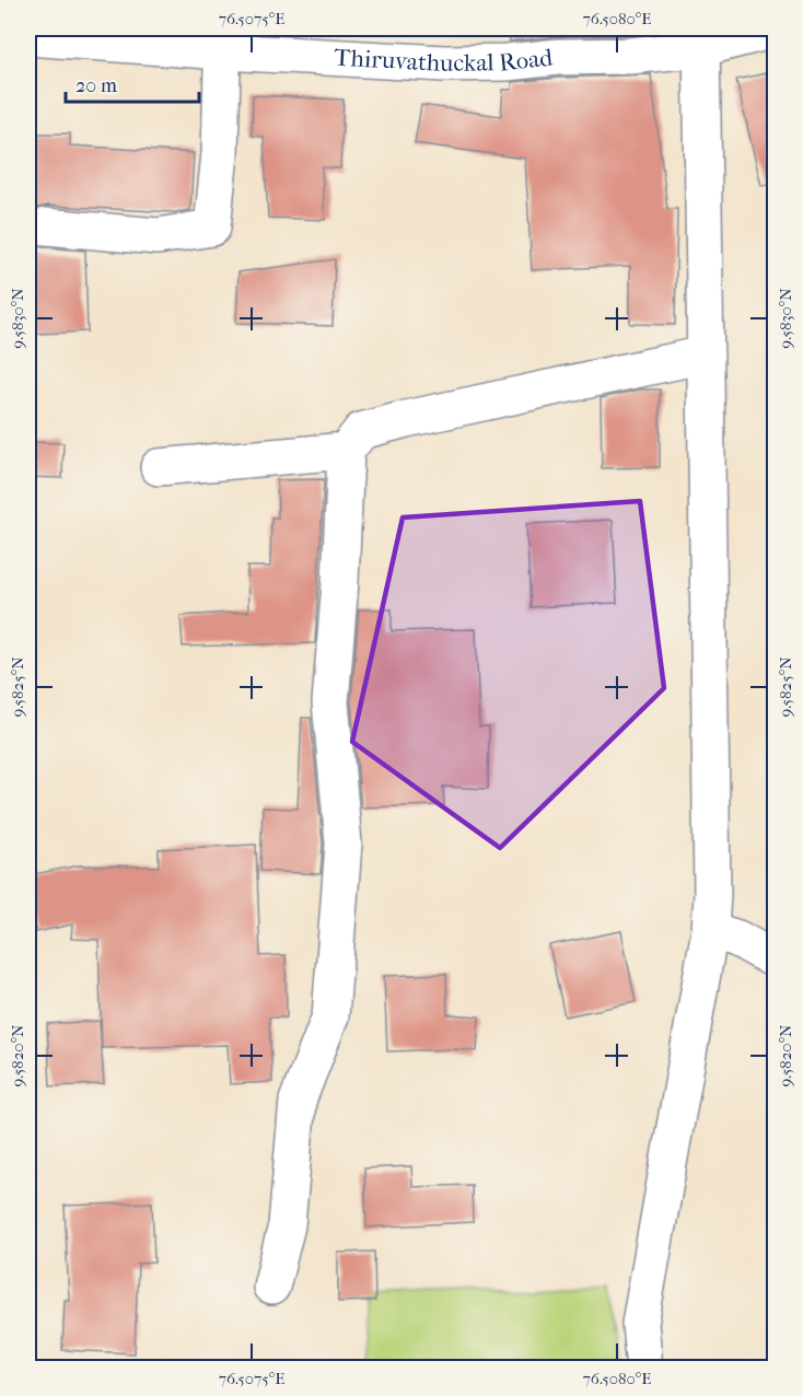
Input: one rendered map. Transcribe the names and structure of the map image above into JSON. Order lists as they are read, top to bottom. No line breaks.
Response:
{"streets":{"street":["Thiruvathuckal Road"]},"scale_bar":"20 m","coordinates":["76.5075°E","76.5080°E","9.5830°N","9.5825°N","9.5820°N"]}
